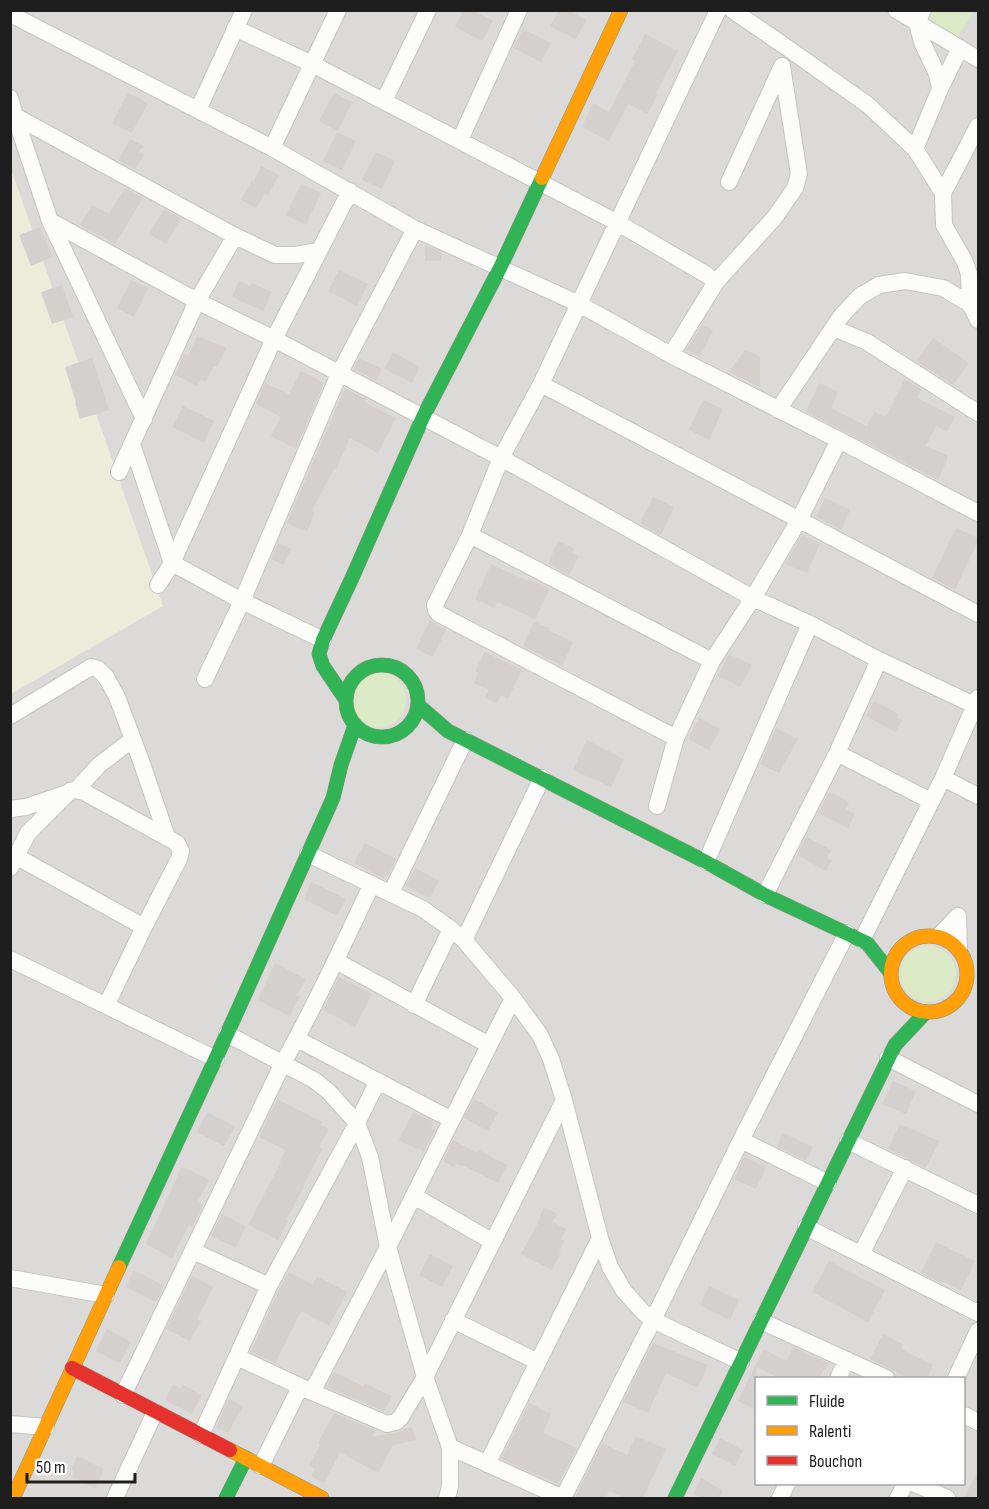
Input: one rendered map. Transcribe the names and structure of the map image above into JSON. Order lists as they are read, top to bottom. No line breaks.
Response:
{"legend":["Fluide","Ralenti","Bouchon"],"scale_bar":"50 m"}
